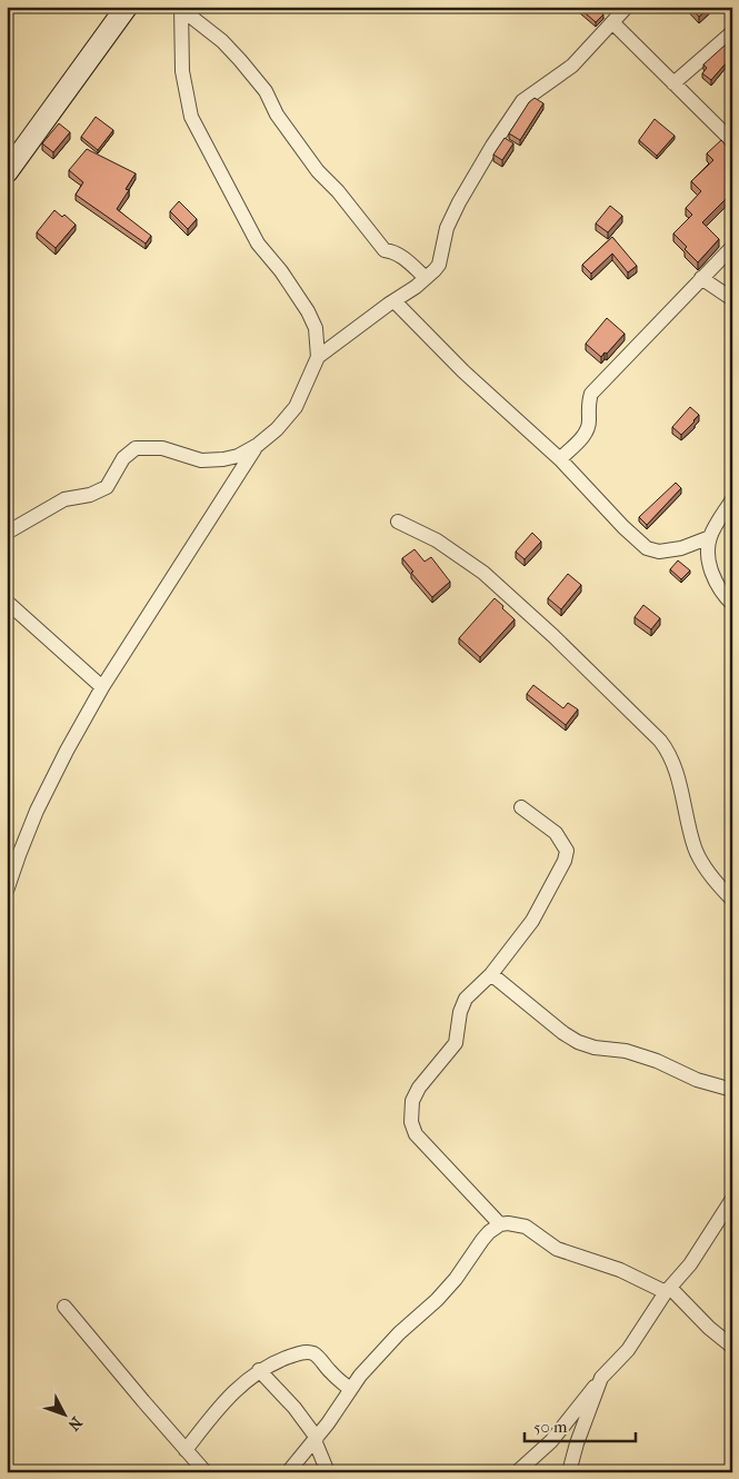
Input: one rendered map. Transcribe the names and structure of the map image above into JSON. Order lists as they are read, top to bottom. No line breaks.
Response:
{"scale_bar":"50 m","north":"bottom right"}
